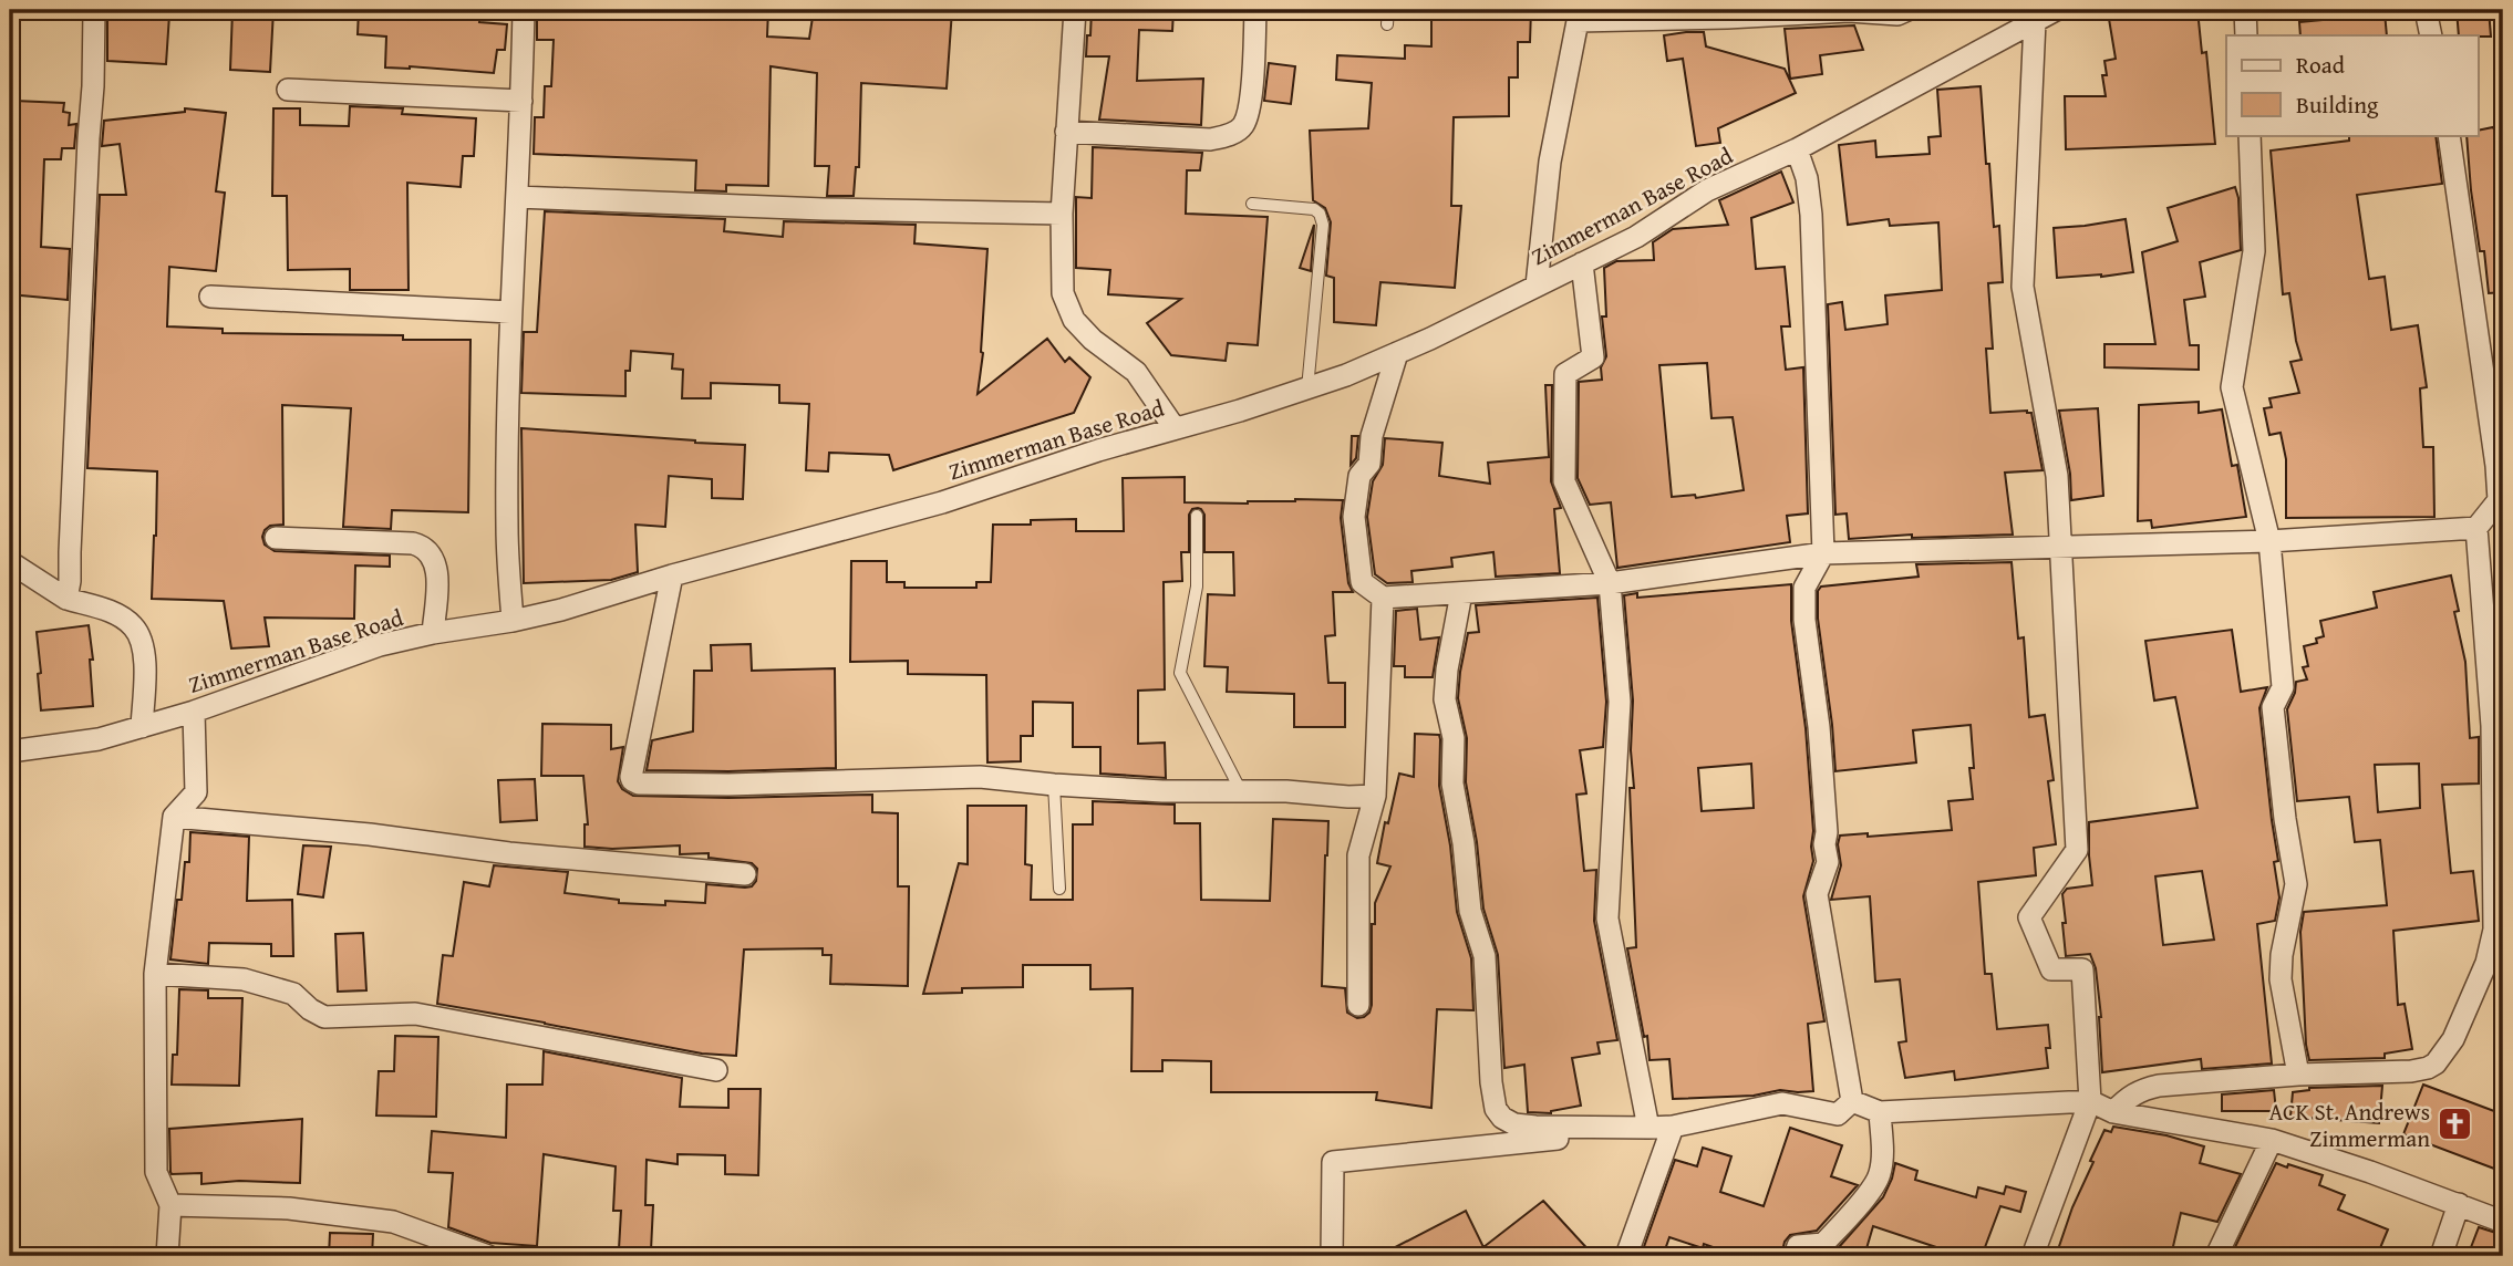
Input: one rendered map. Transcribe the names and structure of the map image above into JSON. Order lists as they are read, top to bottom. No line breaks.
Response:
{"streets":{"street":["Zimmerman Base Road"]},"places":{"church":["ACK St. Andrews Zimmerman"]},"legend":["Road","Building"]}
